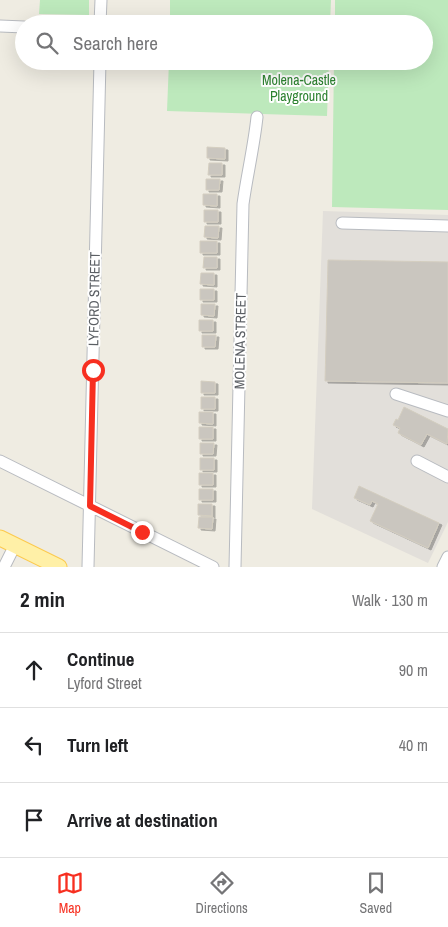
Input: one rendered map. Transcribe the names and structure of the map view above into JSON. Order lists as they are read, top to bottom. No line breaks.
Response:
{"streets":{"street":["LYFORD STREET","MOLENA STREET"]},"parks":["Molena-Castle Playground"],"page":{"search":"Search here","heading":["2 min","Walk · 130 m"],"list":[["Continue","Lyford Street","90 m"],["Turn left","40 m"],"Arrive at destination"],"nav":["Map","Directions","Saved"]}}
